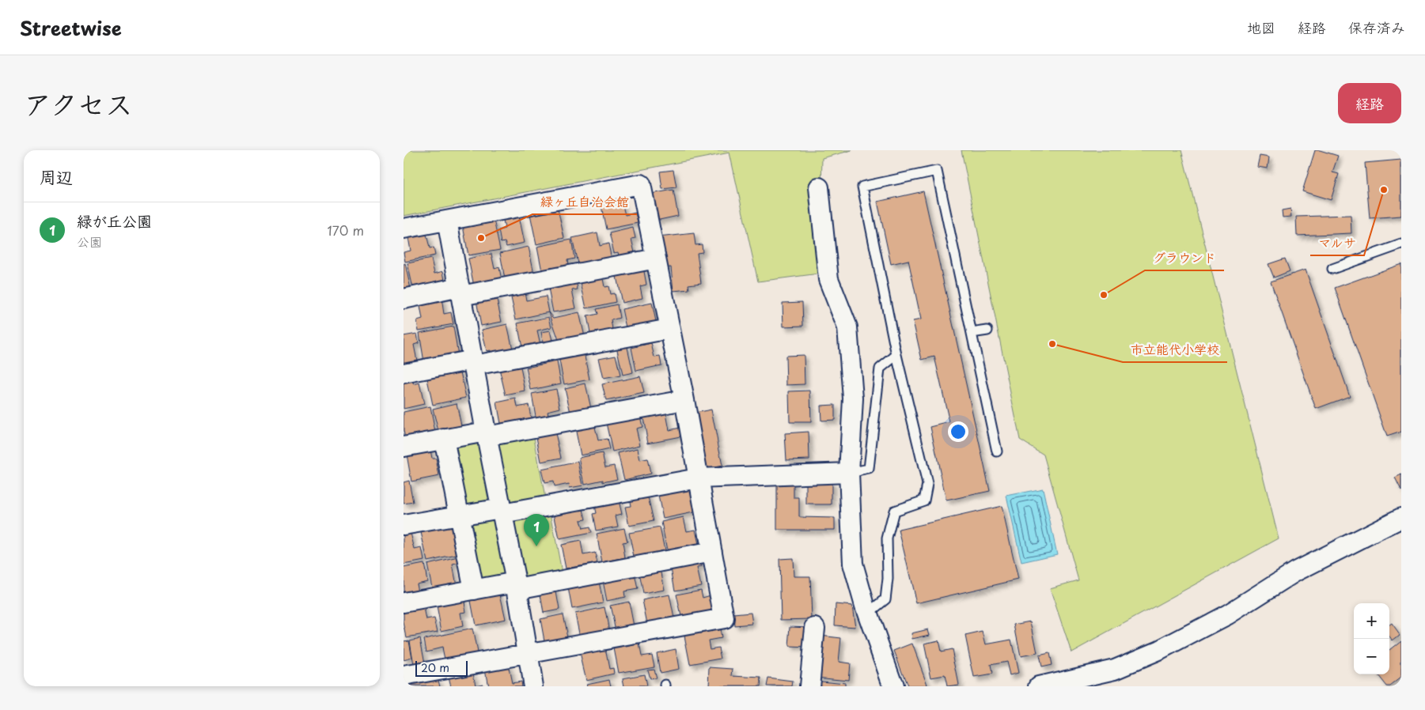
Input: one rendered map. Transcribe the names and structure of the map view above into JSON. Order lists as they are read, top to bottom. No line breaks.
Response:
{"places":["マルサ","緑ヶ丘自治会館","グラウンド","市立能代小学校"],"scale_bar":"20 m","page":{"header":"Streetwise","nav":["地図","経路","保存済み"],"title":"アクセス","buttons":"経路","heading":"周辺","list":[{"mark":"1","name":"緑が丘公園","note":"公園","value":"170 m"}],"pins":"1","map_buttons":["+","−"],"scale":"20 m"}}
